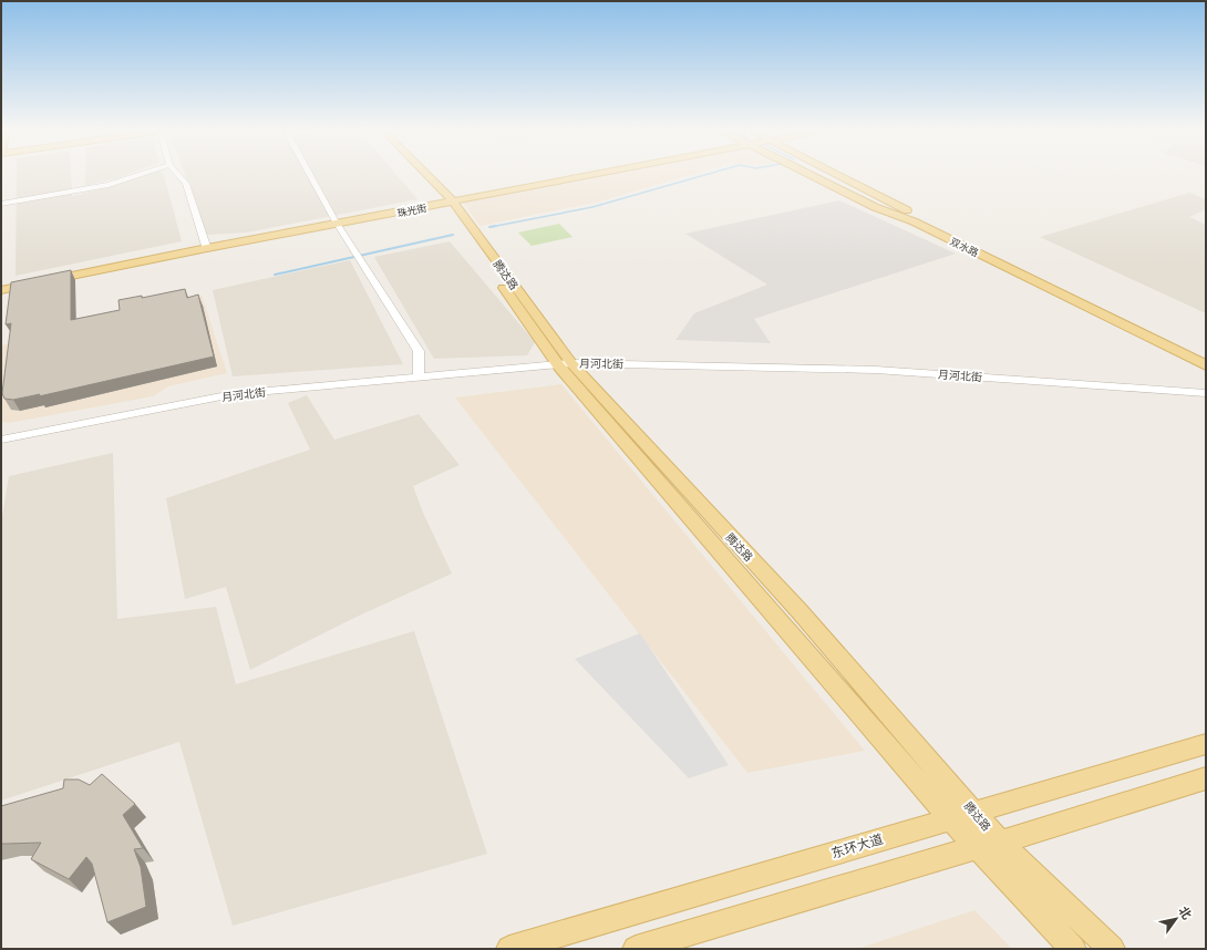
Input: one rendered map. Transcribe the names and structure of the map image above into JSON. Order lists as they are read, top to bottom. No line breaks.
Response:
{"streets":{"main road":["珠光街","双水路","腾达路","东环大道"],"street":["月河北街"]},"crossings":[["珠光街","腾达路"],["腾达路","月河北街"],["腾达路","东环大道"]],"north":"top right"}
